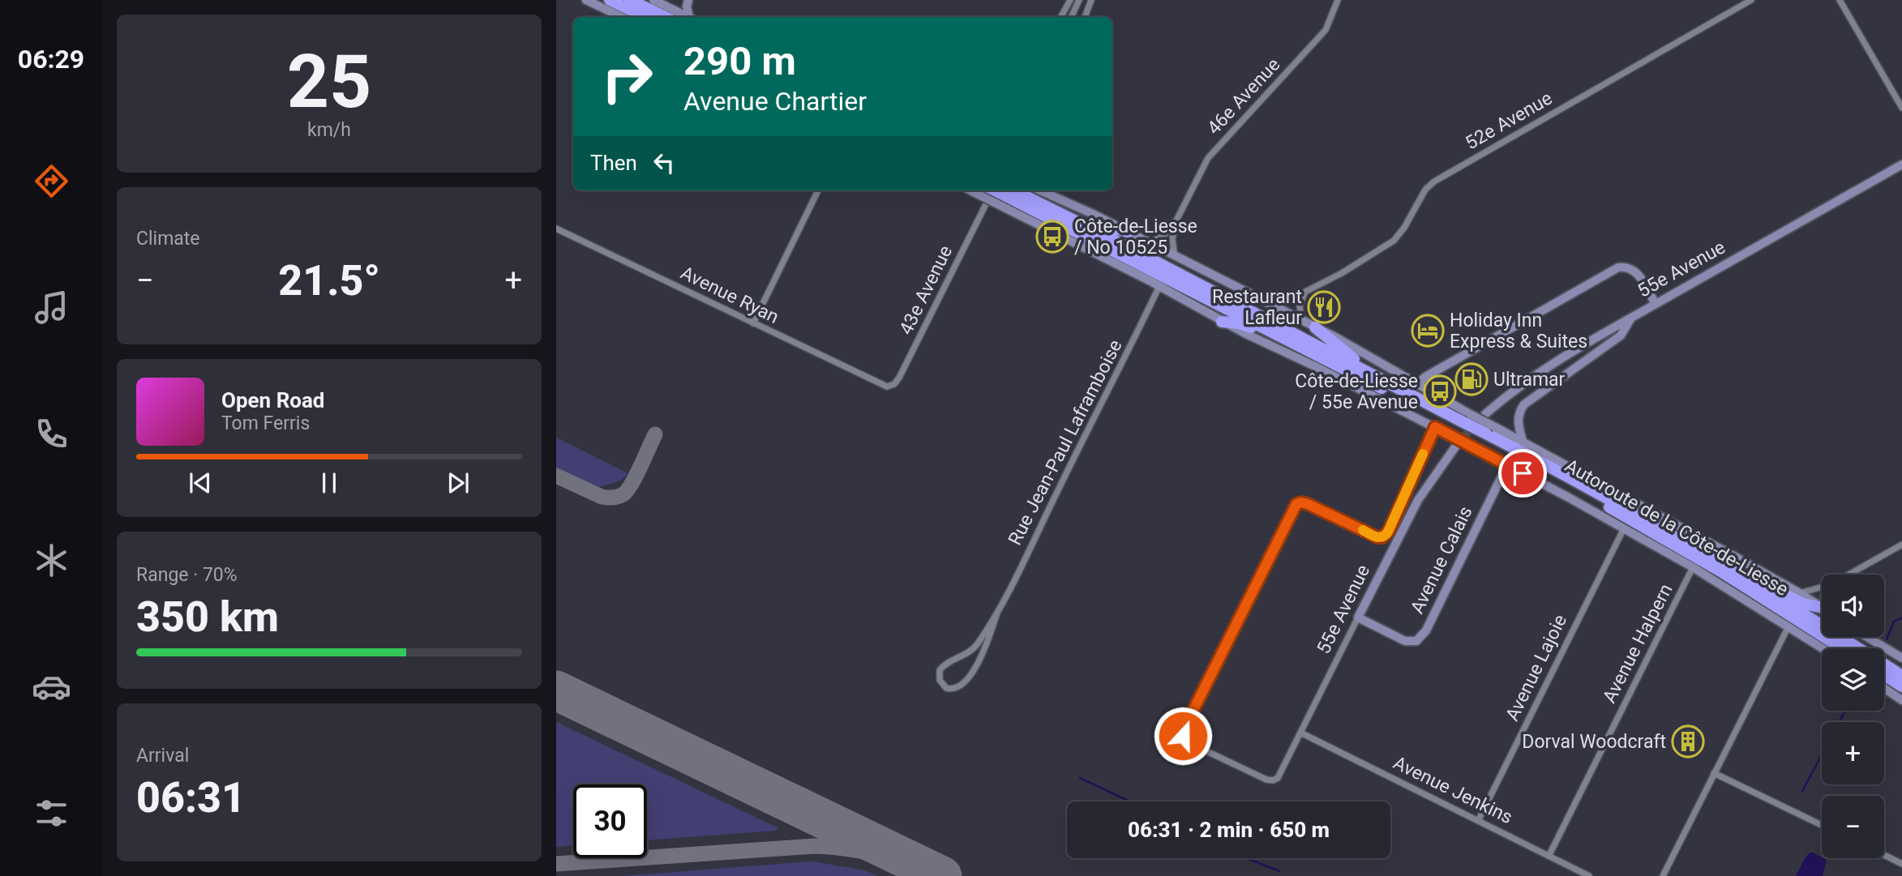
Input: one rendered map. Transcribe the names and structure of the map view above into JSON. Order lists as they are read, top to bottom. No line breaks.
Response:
{"streets":{"highway":["Autoroute de la Côte-de-Liesse"],"main road":["55e Avenue","Avenue Calais"],"street":["46e Avenue","52e Avenue","43e Avenue","Avenue Ryan","Rue Jean-Paul Laframboise","Avenue Halpern","Avenue Lajoie","Avenue Jenkins"]},"crossings":[["55e Avenue","Avenue Calais"],["55e Avenue","Avenue Jenkins"],["43e Avenue","Avenue Ryan"],["Avenue Halpern","Avenue Jenkins"],["Avenue Lajoie","Avenue Jenkins"]],"places":{"bus stop":["Côte-de-Liesse / No 10525","Côte-de-Liesse / 55e Avenue"],"restaurant":["Restaurant Lafleur"],"hotel":["Holiday Inn Express & Suites"],"fuel station":["Ultramar"],"building":["Dorval Woodcraft"]},"page":{"tabs":"06:29","tile":[["25","km/h"],"Climate",["Range · 70%","350 km"],["Arrival","06:31"]],"turn":["290 m","Avenue Chartier"],"then":"Then","heat":["−","21.5°","+"],"song":["Open Road","Tom Ferris"],"map_buttons":["+","−"],"limit":"30","trip":"06:31 · 2 min · 650 m"}}
